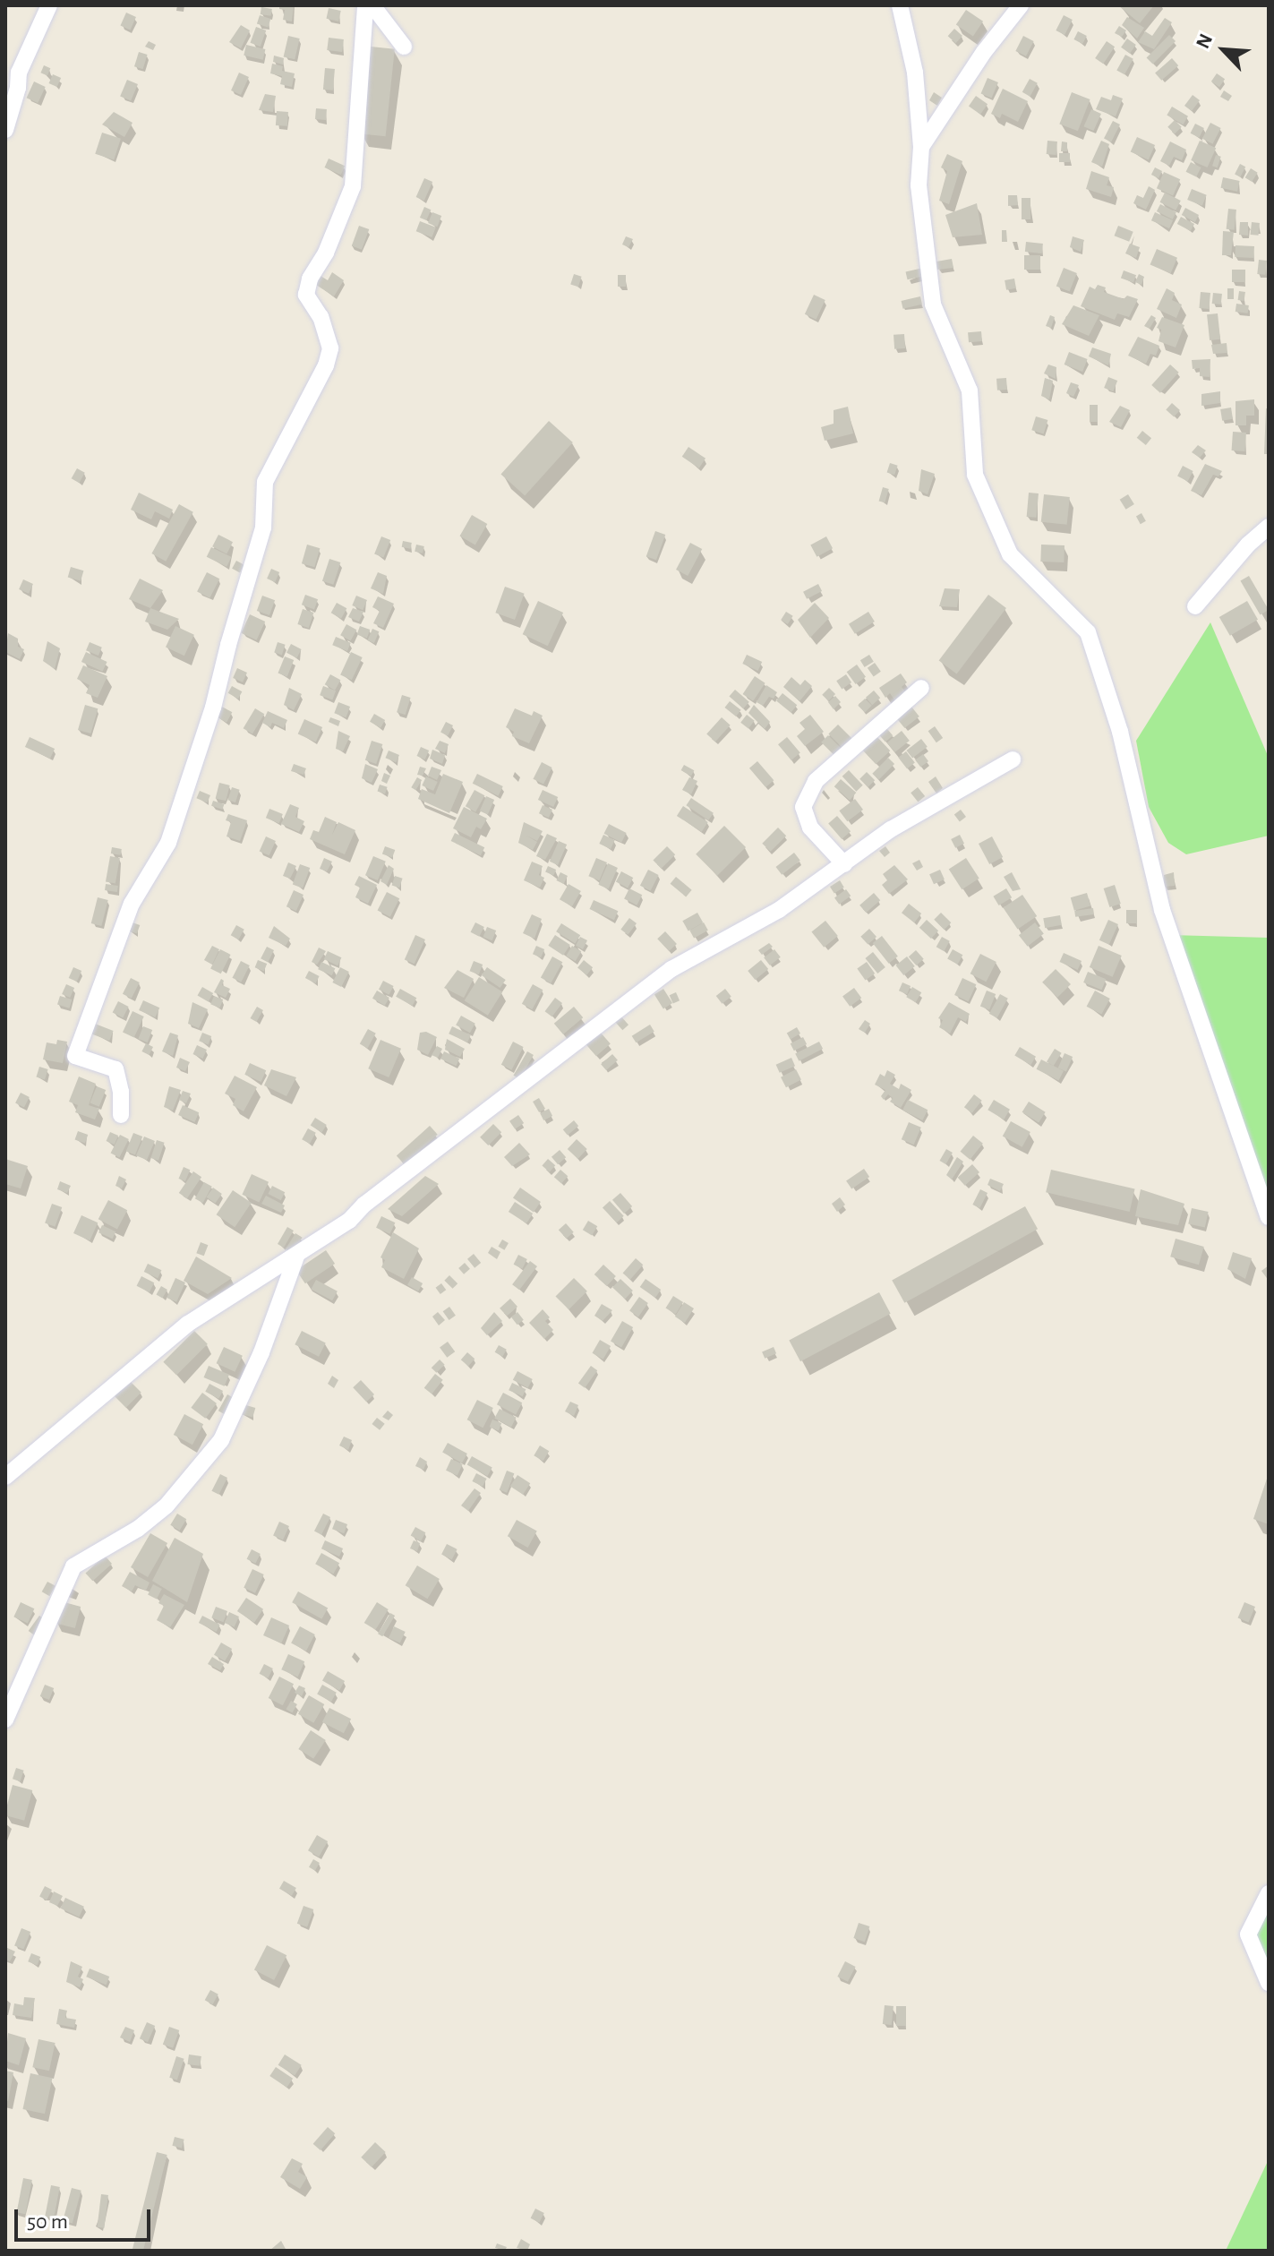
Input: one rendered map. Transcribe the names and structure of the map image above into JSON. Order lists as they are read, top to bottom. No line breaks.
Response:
{"scale_bar":"50 m","north":"top left"}
